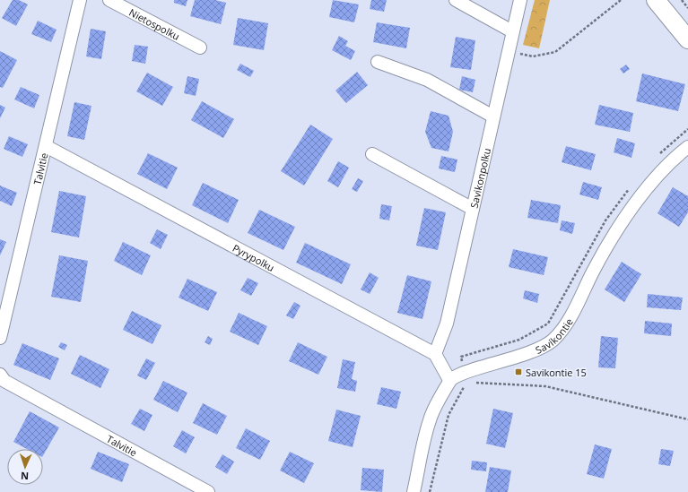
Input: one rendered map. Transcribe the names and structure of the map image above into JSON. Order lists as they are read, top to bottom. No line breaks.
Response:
{"streets":{"street":["Nietospolku","Talvitie","Savikonpolku","Pyrypolku","Savikontie"]},"crossings":[["Talvitie","Pyrypolku"],["Savikonpolku","Pyrypolku"]],"places":{"transit":["Savikontie 15"]},"north":"bottom"}
